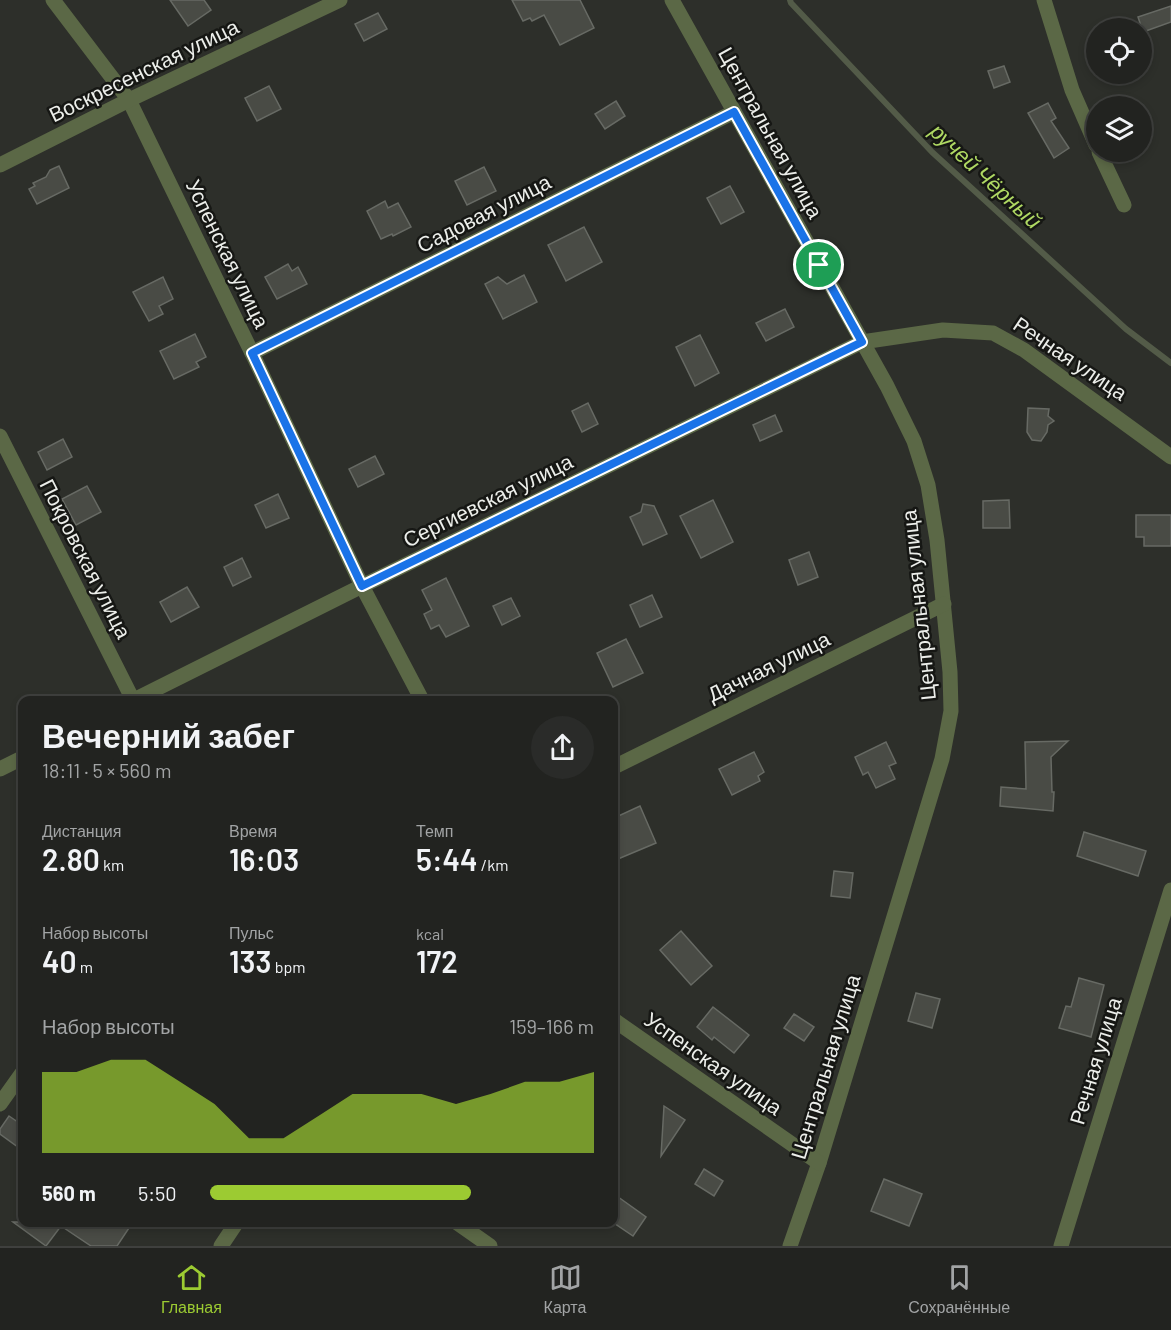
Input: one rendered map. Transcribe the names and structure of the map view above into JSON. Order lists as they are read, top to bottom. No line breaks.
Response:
{"streets":{"street":["Воскресенская улица","Центральная улица","Садовая улица","Успенская улица","Речная улица","Сергиевская улица","Покровская улица","Дачная улица"]},"crossings":[["Воскресенская улица","Успенская улица"],["Центральная улица","Садовая улица"],["Центральная улица","Успенская улица"],["Центральная улица","Речная улица"],["Центральная улица","Сергиевская улица"],["Центральная улица","Дачная улица"],["Садовая улица","Успенская улица"],["Успенская улица","Сергиевская улица"],["Речная улица","Сергиевская улица"]],"water":["ручей Чёрный"],"page":{"heading":["Вечерний забег","18:11 · 5 × 560 m"],"stats":[["Дистанция","2.80 km"],["Время","16:03"],["Темп","5:44 /km"],["Набор высоты","40 m"],["Пульс","133 bpm"],["kcal","172"]],"chart":["Набор высоты","159–166 m"],"list":[{"name":"560 m","note":"5:50"}],"tabs":["Главная","Карта","Сохранённые"]}}
